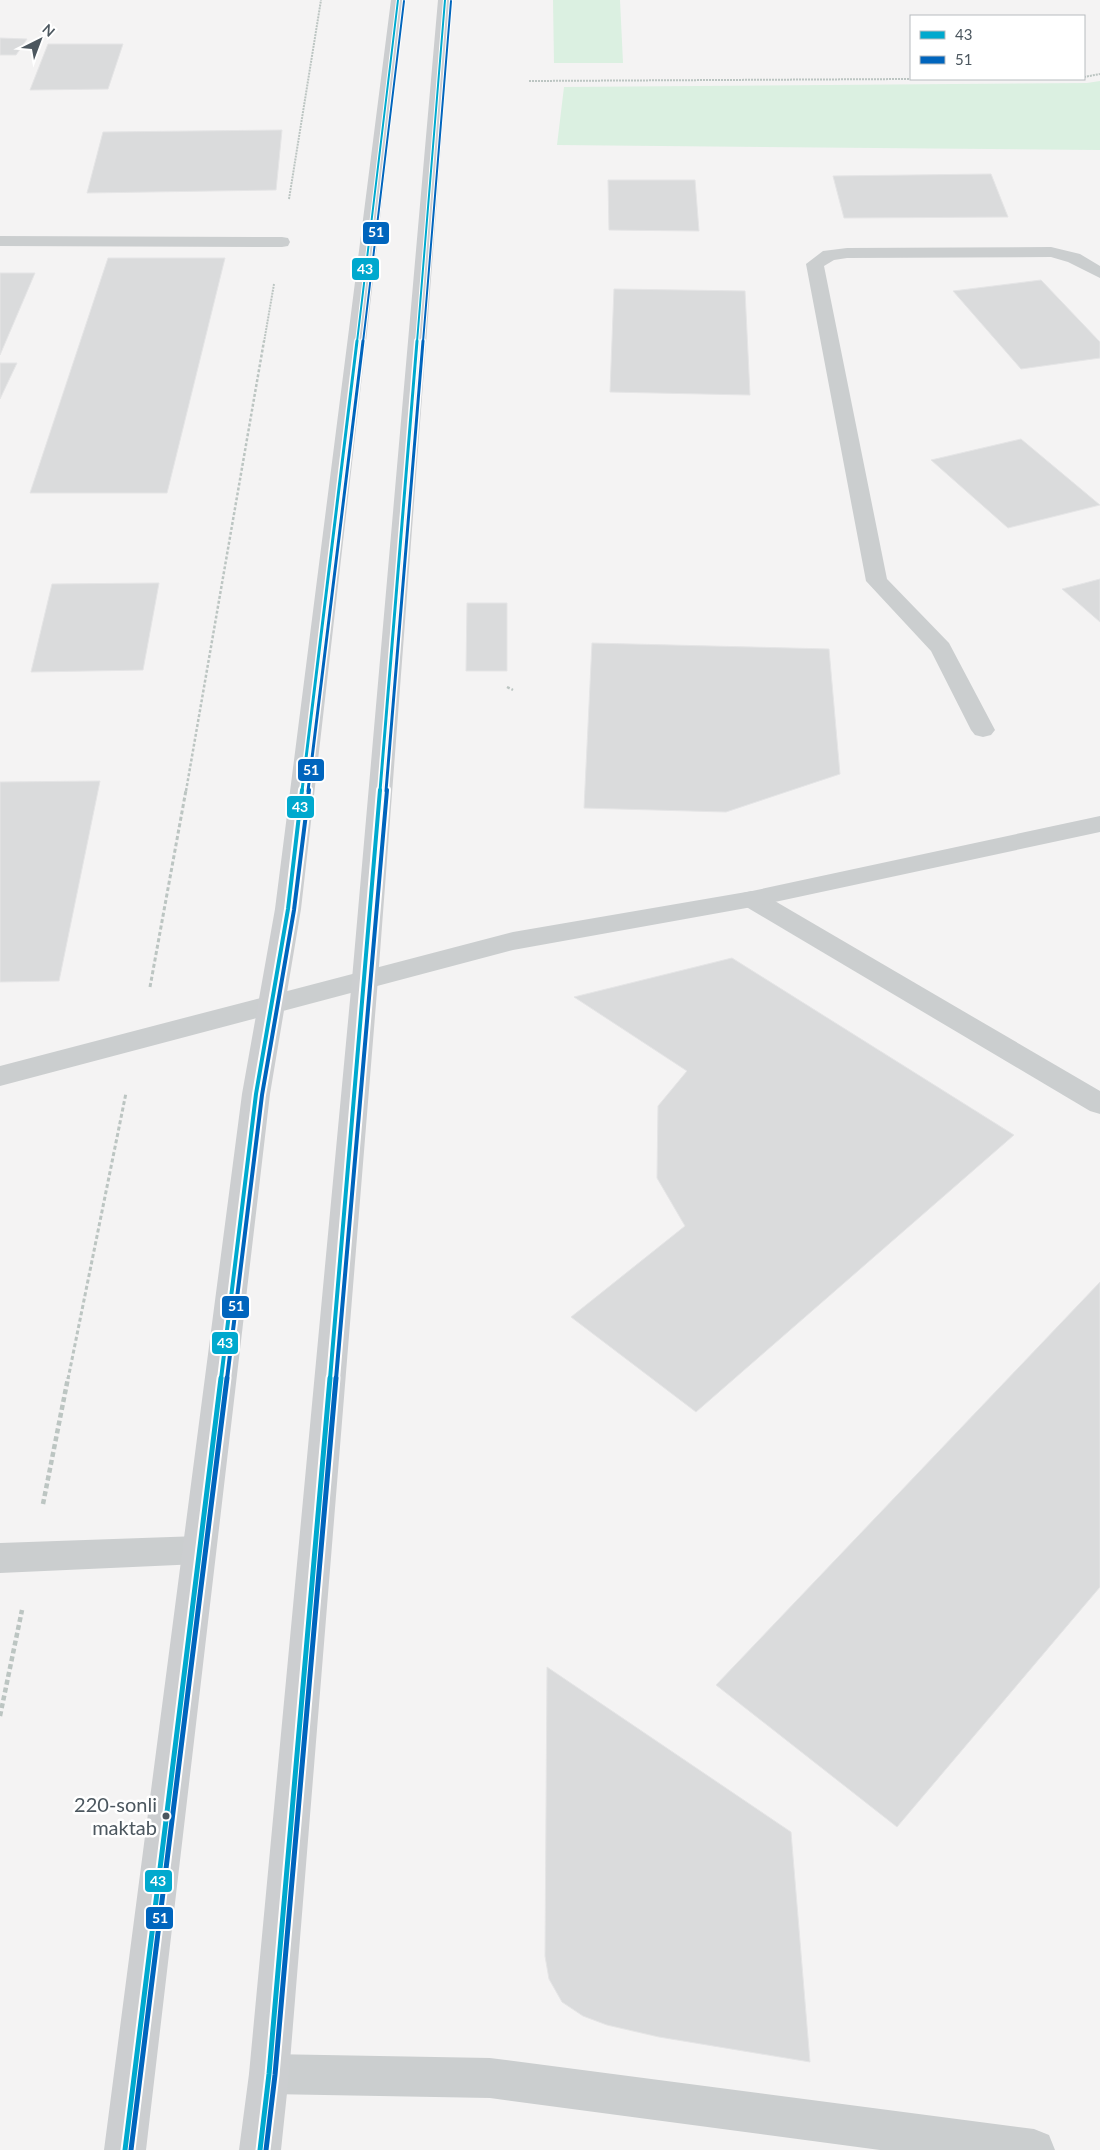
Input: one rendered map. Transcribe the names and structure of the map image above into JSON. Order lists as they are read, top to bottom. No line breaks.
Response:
{"places":["220-sonli maktab"],"lines":["transit line 43","transit line 51"],"legend":["43","51"],"north":"top right"}
